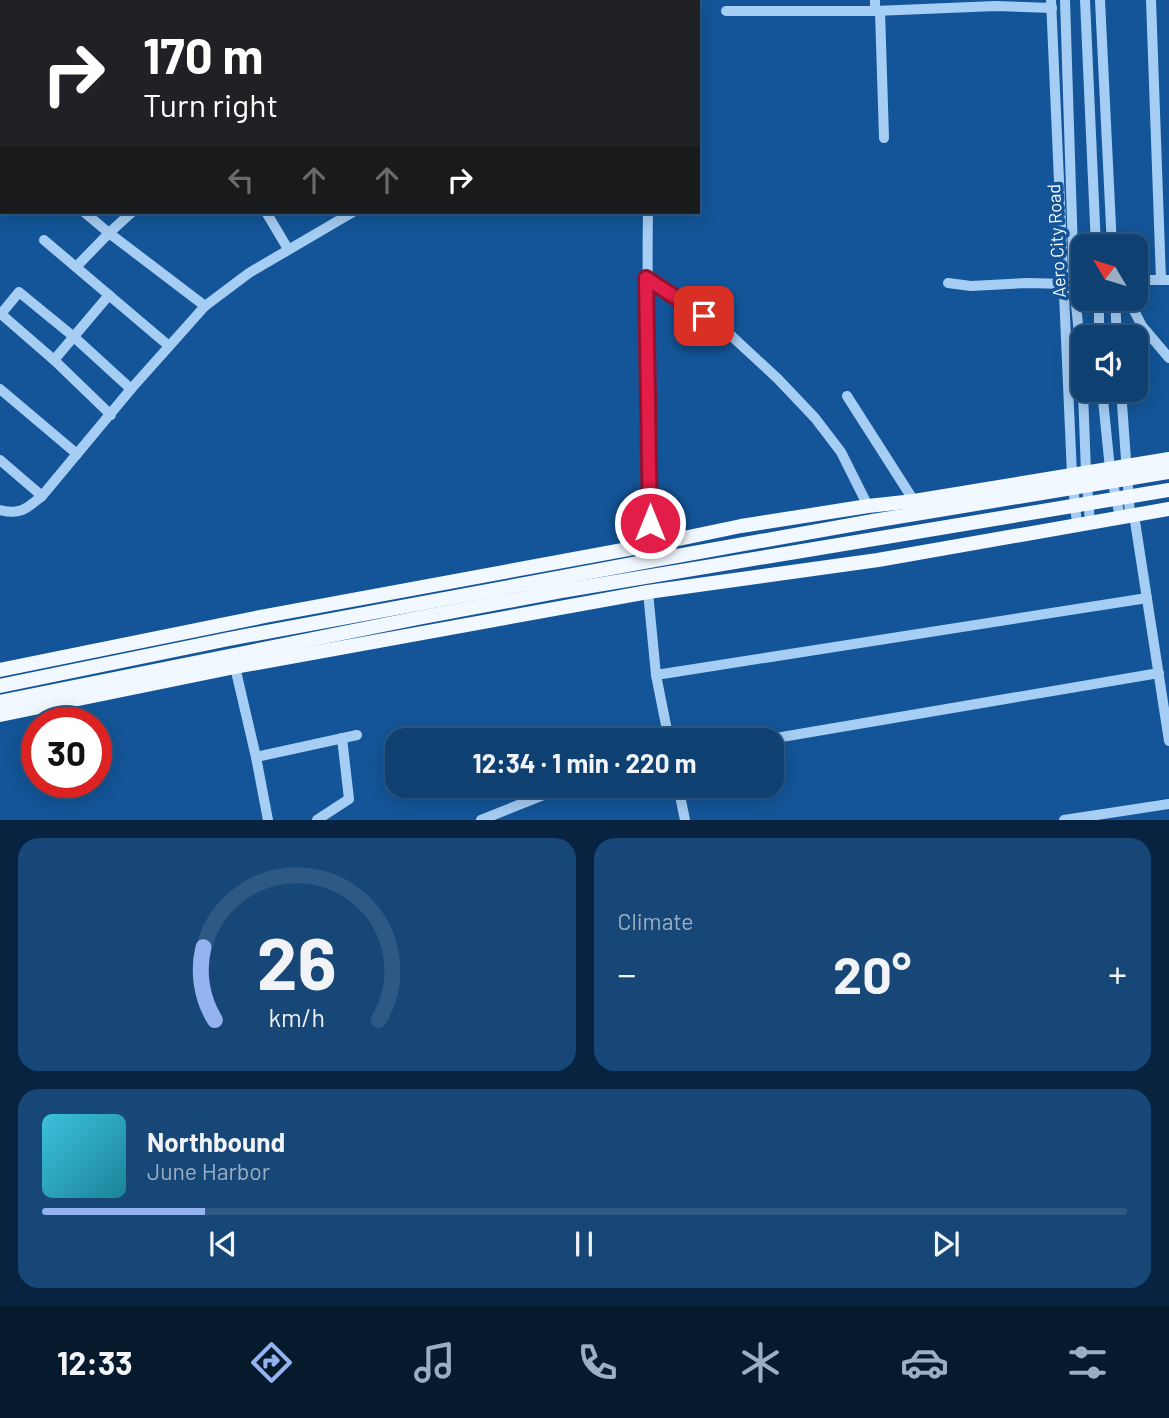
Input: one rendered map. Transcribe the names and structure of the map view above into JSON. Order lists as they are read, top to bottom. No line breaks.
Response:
{"streets":{"street":["Aero City Road"]},"north":"top left","page":{"turn":["170 m","Turn right"],"limit":"30","trip":"12:34 · 1 min · 220 m","tile":"Climate","heat":["−","20°","+"],"song":["Northbound","June Harbor"],"tabs":"12:33","gauge":["26","km/h"]}}
